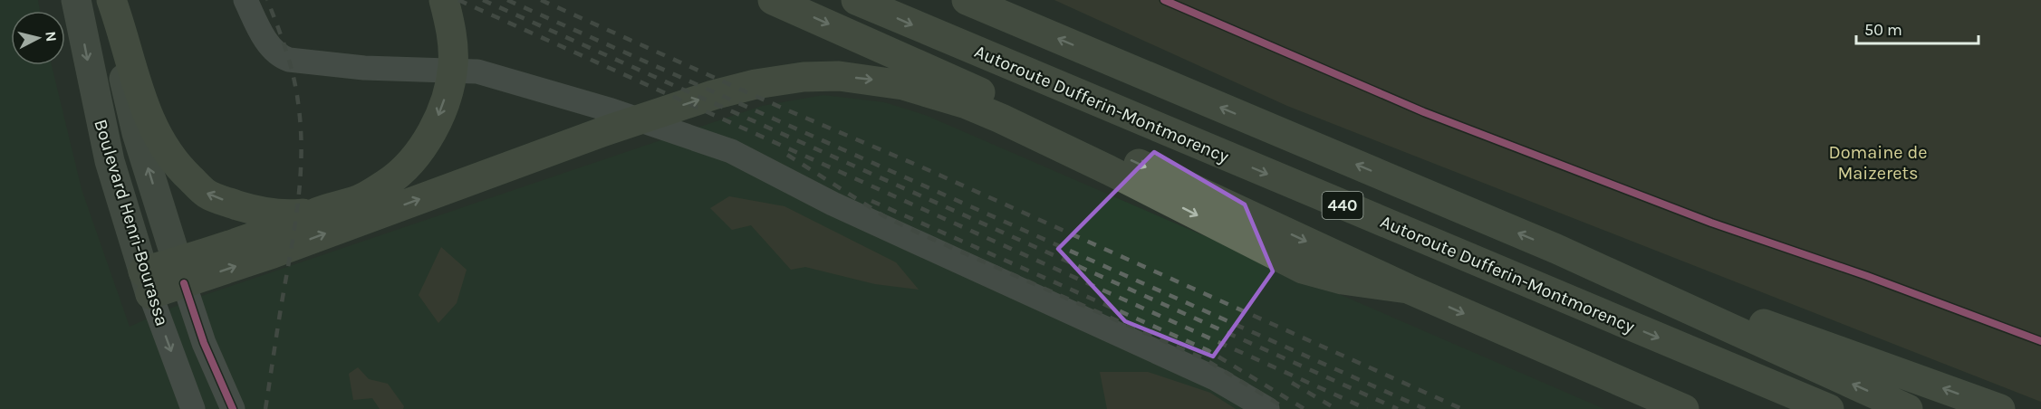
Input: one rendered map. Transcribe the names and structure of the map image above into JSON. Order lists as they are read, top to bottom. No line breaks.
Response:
{"streets":{"highway":["Autoroute Dufferin-Montmorency","440"],"main road":["Boulevard Henri-Bourassa"]},"parks":["Domaine de Maizerets"],"scale_bar":"50 m","north":"right"}
